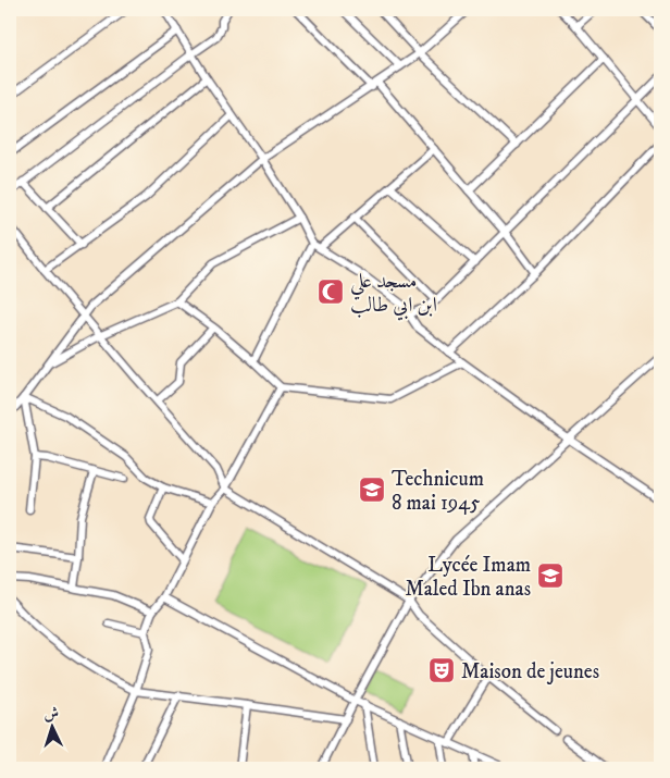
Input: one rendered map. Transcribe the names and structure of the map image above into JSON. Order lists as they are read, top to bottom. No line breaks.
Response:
{"places":{"mosque":["مسجد علي ابن ابي طالب"],"school or university":["Technicum 8 mai 1945","Lycée Imam Maled Ibn anas"],"theatre":["Maison de jeunes"]},"north":"top"}
